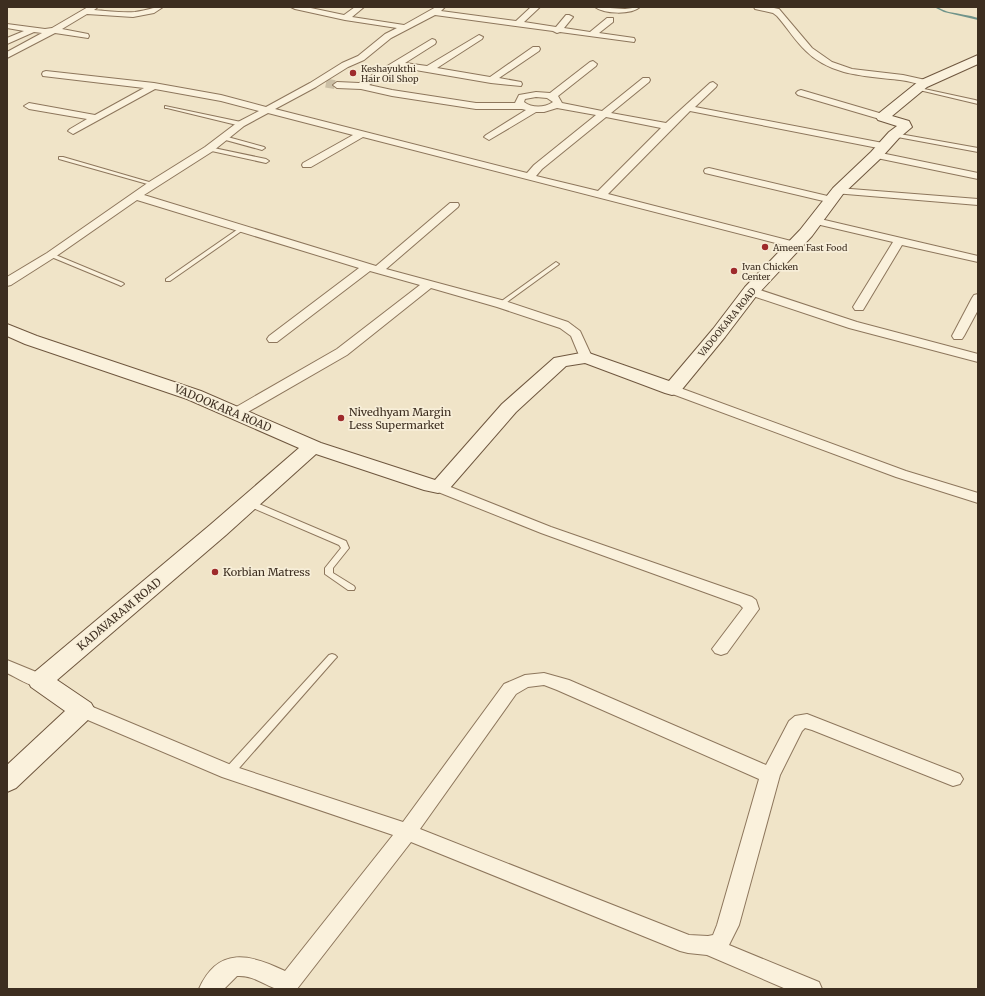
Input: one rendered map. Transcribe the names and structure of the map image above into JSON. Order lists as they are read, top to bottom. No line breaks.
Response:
{"streets":{"main road":["VADOOKARA ROAD","KADAVARAM ROAD"]},"crossings":[["VADOOKARA ROAD","KADAVARAM ROAD"]],"places":["Keshayukthi Hair Oil Shop","Ameen Fast Food","Ivan Chicken Center","Nivedhyam Margin Less Supermarket","Korbian Matress"]}
